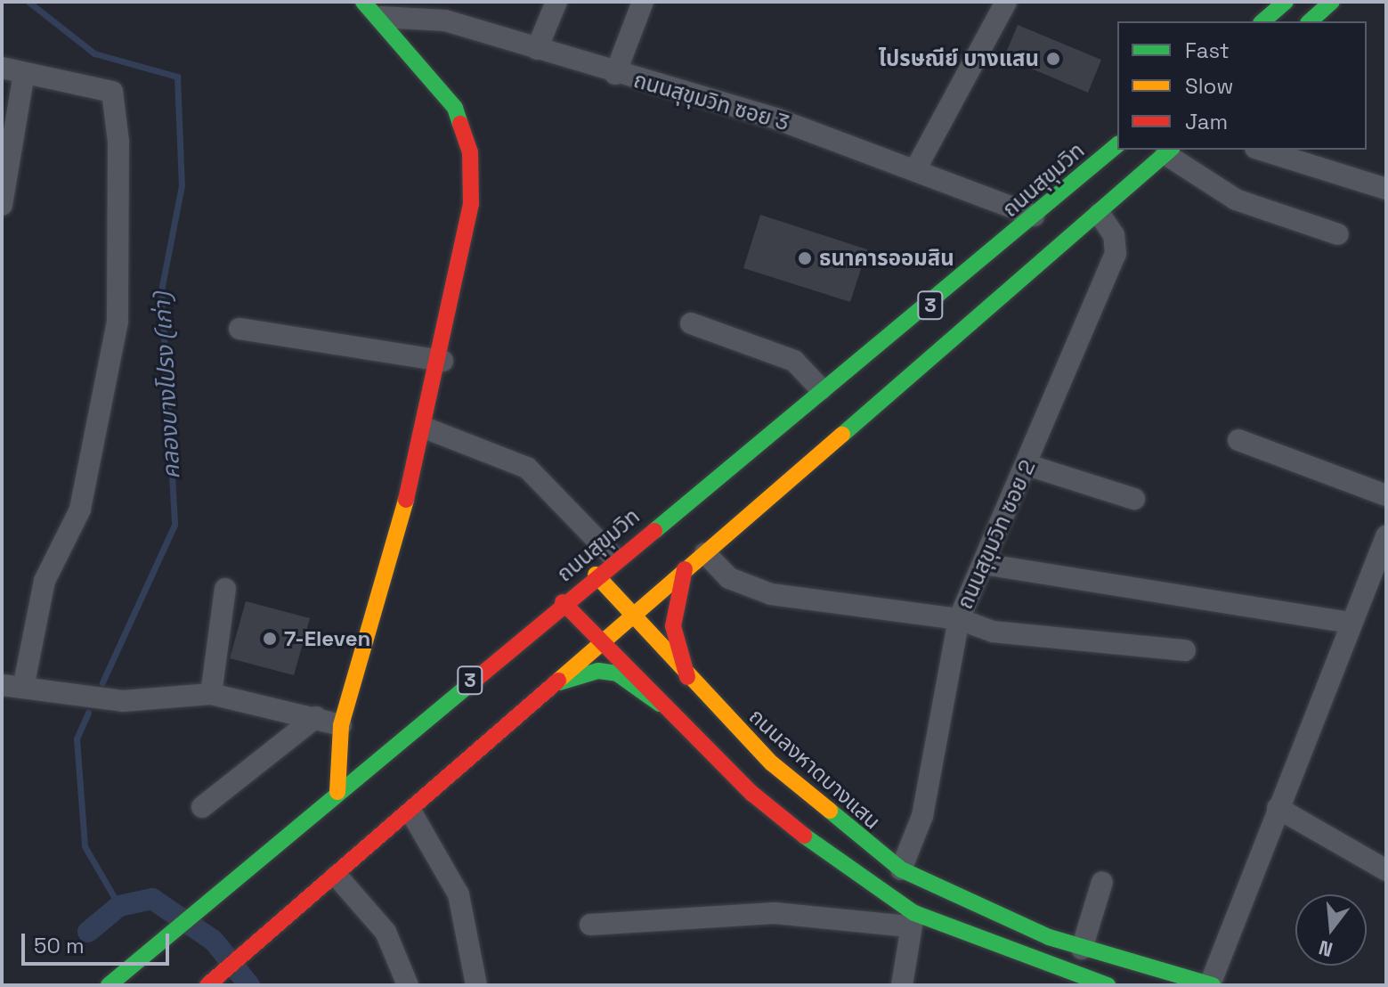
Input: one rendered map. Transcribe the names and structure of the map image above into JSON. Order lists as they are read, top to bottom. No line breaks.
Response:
{"streets":{"main road":["ถนนสุขุมวิท","3","ถนนลงหาดบางแสน"],"street":["ถนนสุขุมวิท ซอย 3","ถนนสุขุมวิท ซอย 2"]},"crossings":[["ถนนสุขุมวิท ซอย 3","ถนนสุขุมวิท"],["ถนนสุขุมวิท","ถนนลงหาดบางแสน"],["3","ถนนสุขุมวิท ซอย 2"],["3","ถนนลงหาดบางแสน"],["ถนนสุขุมวิท ซอย 2","ถนนลงหาดบางแสน"]],"water":["คลองบางโปรง (เก่า)"],"places":["ไปรษณีย์ บางแสน","ธนาคารออมสิน","7-Eleven"],"legend":["Fast","Slow","Jam"],"scale_bar":"50 m","north":"bottom"}
